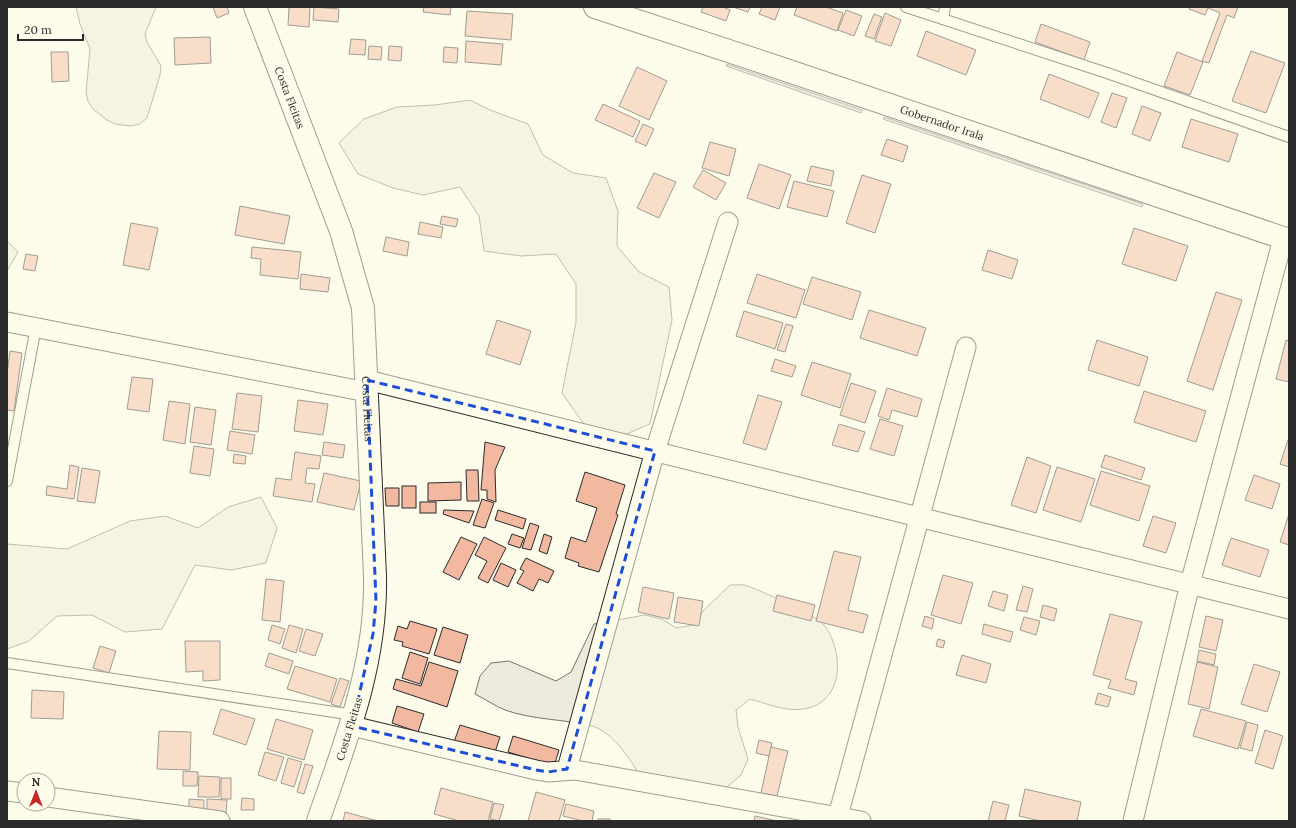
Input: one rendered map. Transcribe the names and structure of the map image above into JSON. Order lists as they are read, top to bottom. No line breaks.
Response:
{"streets":{"main road":["Costa Fleitas","Gobernador Irala"]},"scale_bar":"20 m","north":"top"}
